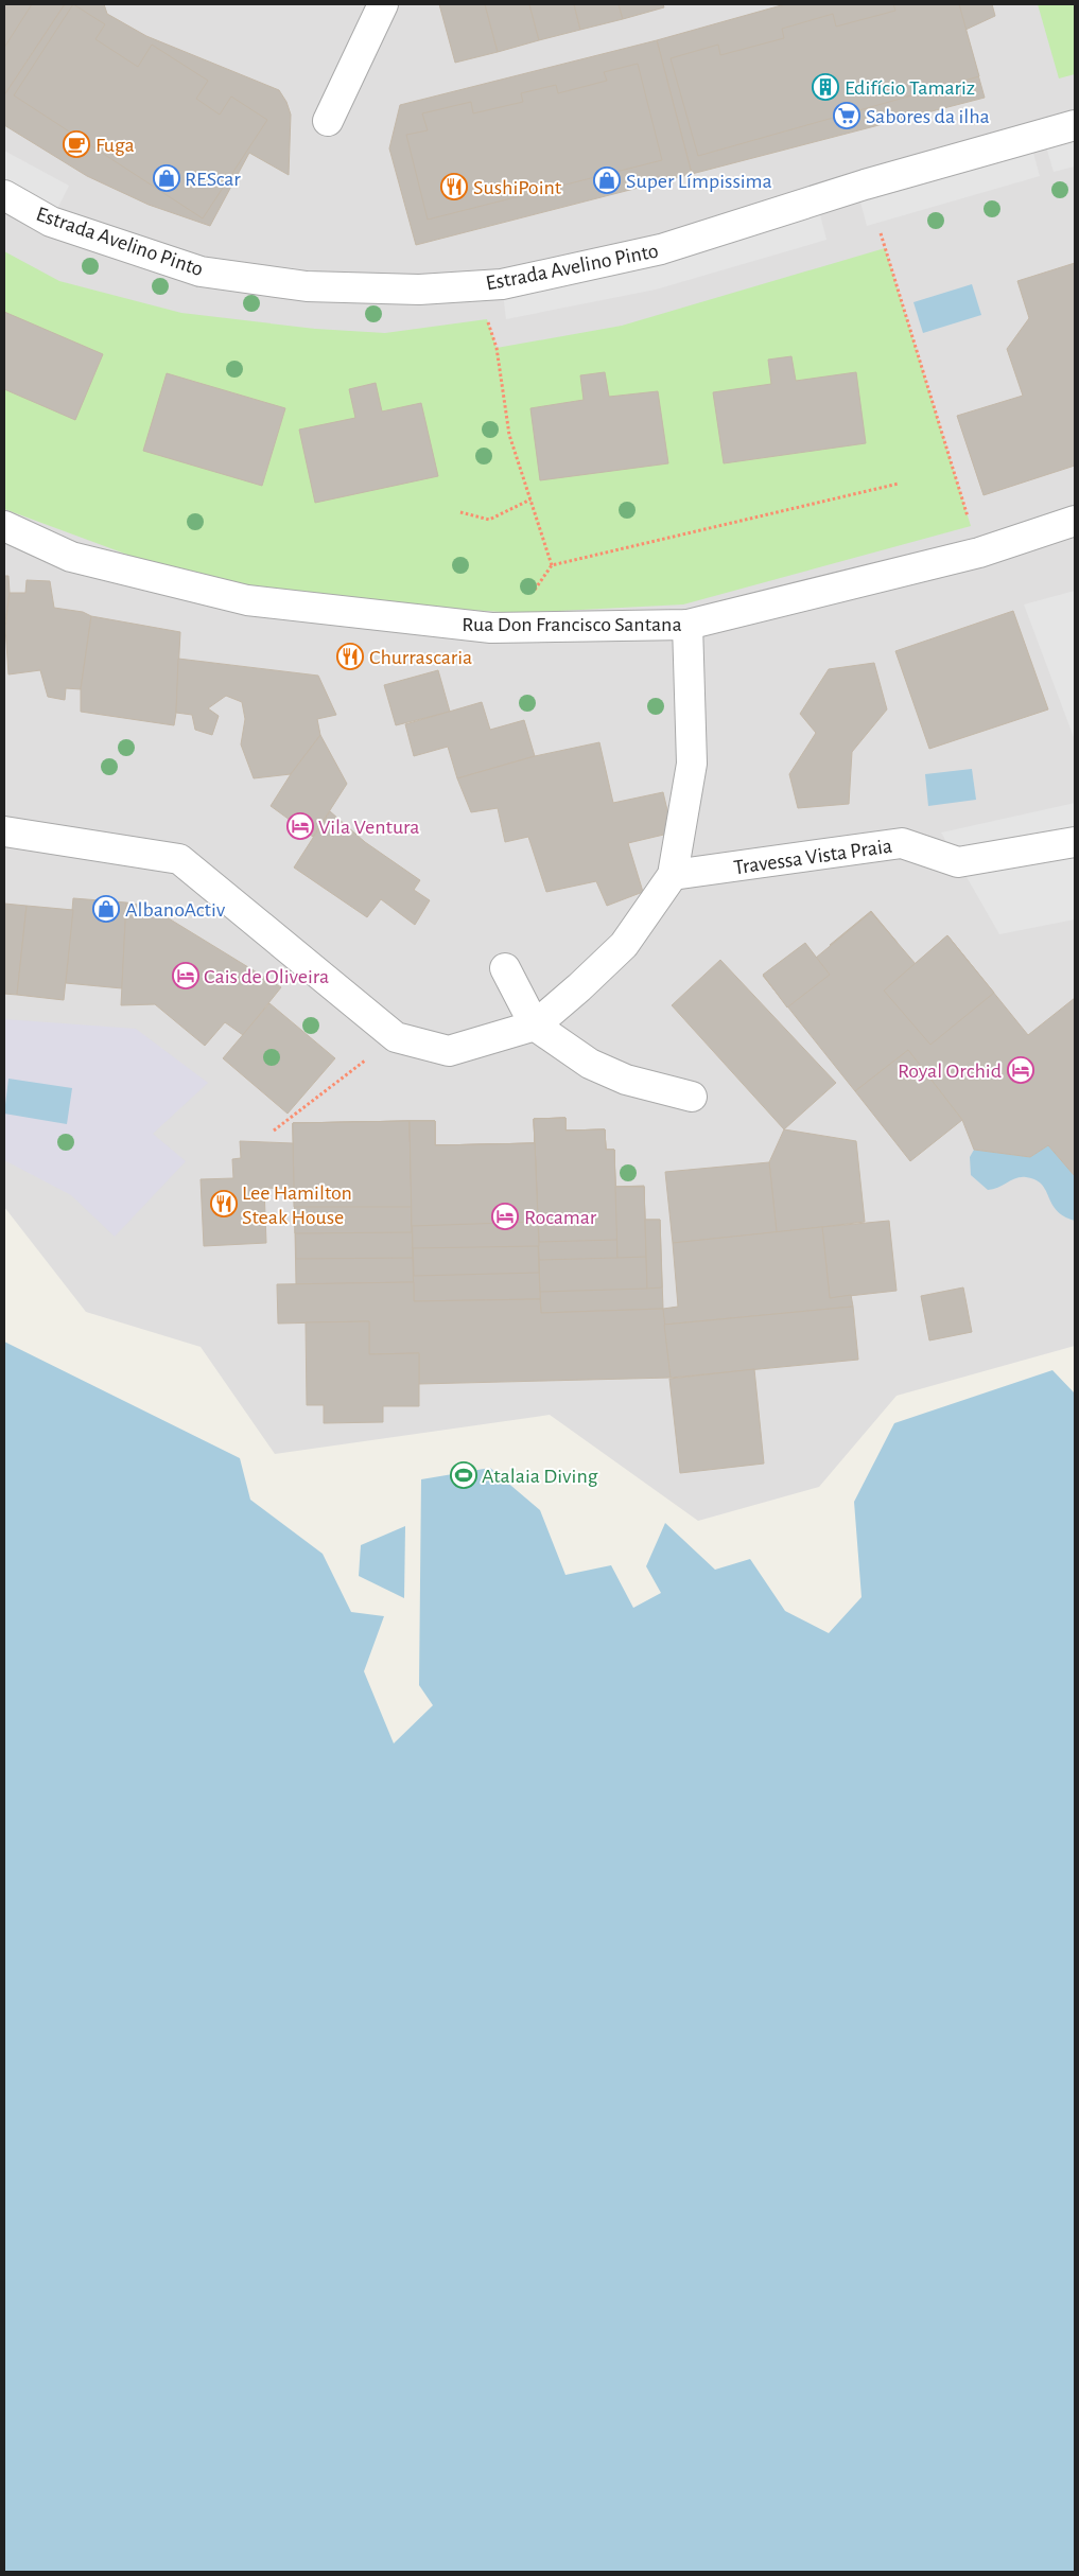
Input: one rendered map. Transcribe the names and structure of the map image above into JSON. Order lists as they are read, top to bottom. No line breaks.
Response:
{"streets":{"street":["Estrada Avelino Pinto","Rua Don Francisco Santana","Travessa Vista Praia"]},"places":{"building":["Edifício Tamariz"],"supermarket":["Sabores da ilha"],"cafe":["Fuga"],"shop":["REScar","Super Límpissima","AlbanoActiv"],"restaurant":["SushiPoint","Churrascaria","Lee Hamilton Steak House"],"hotel":["Vila Ventura","Cais de Oliveira","Royal Orchid","Rocamar"],"sports":["Atalaia Diving"]}}
